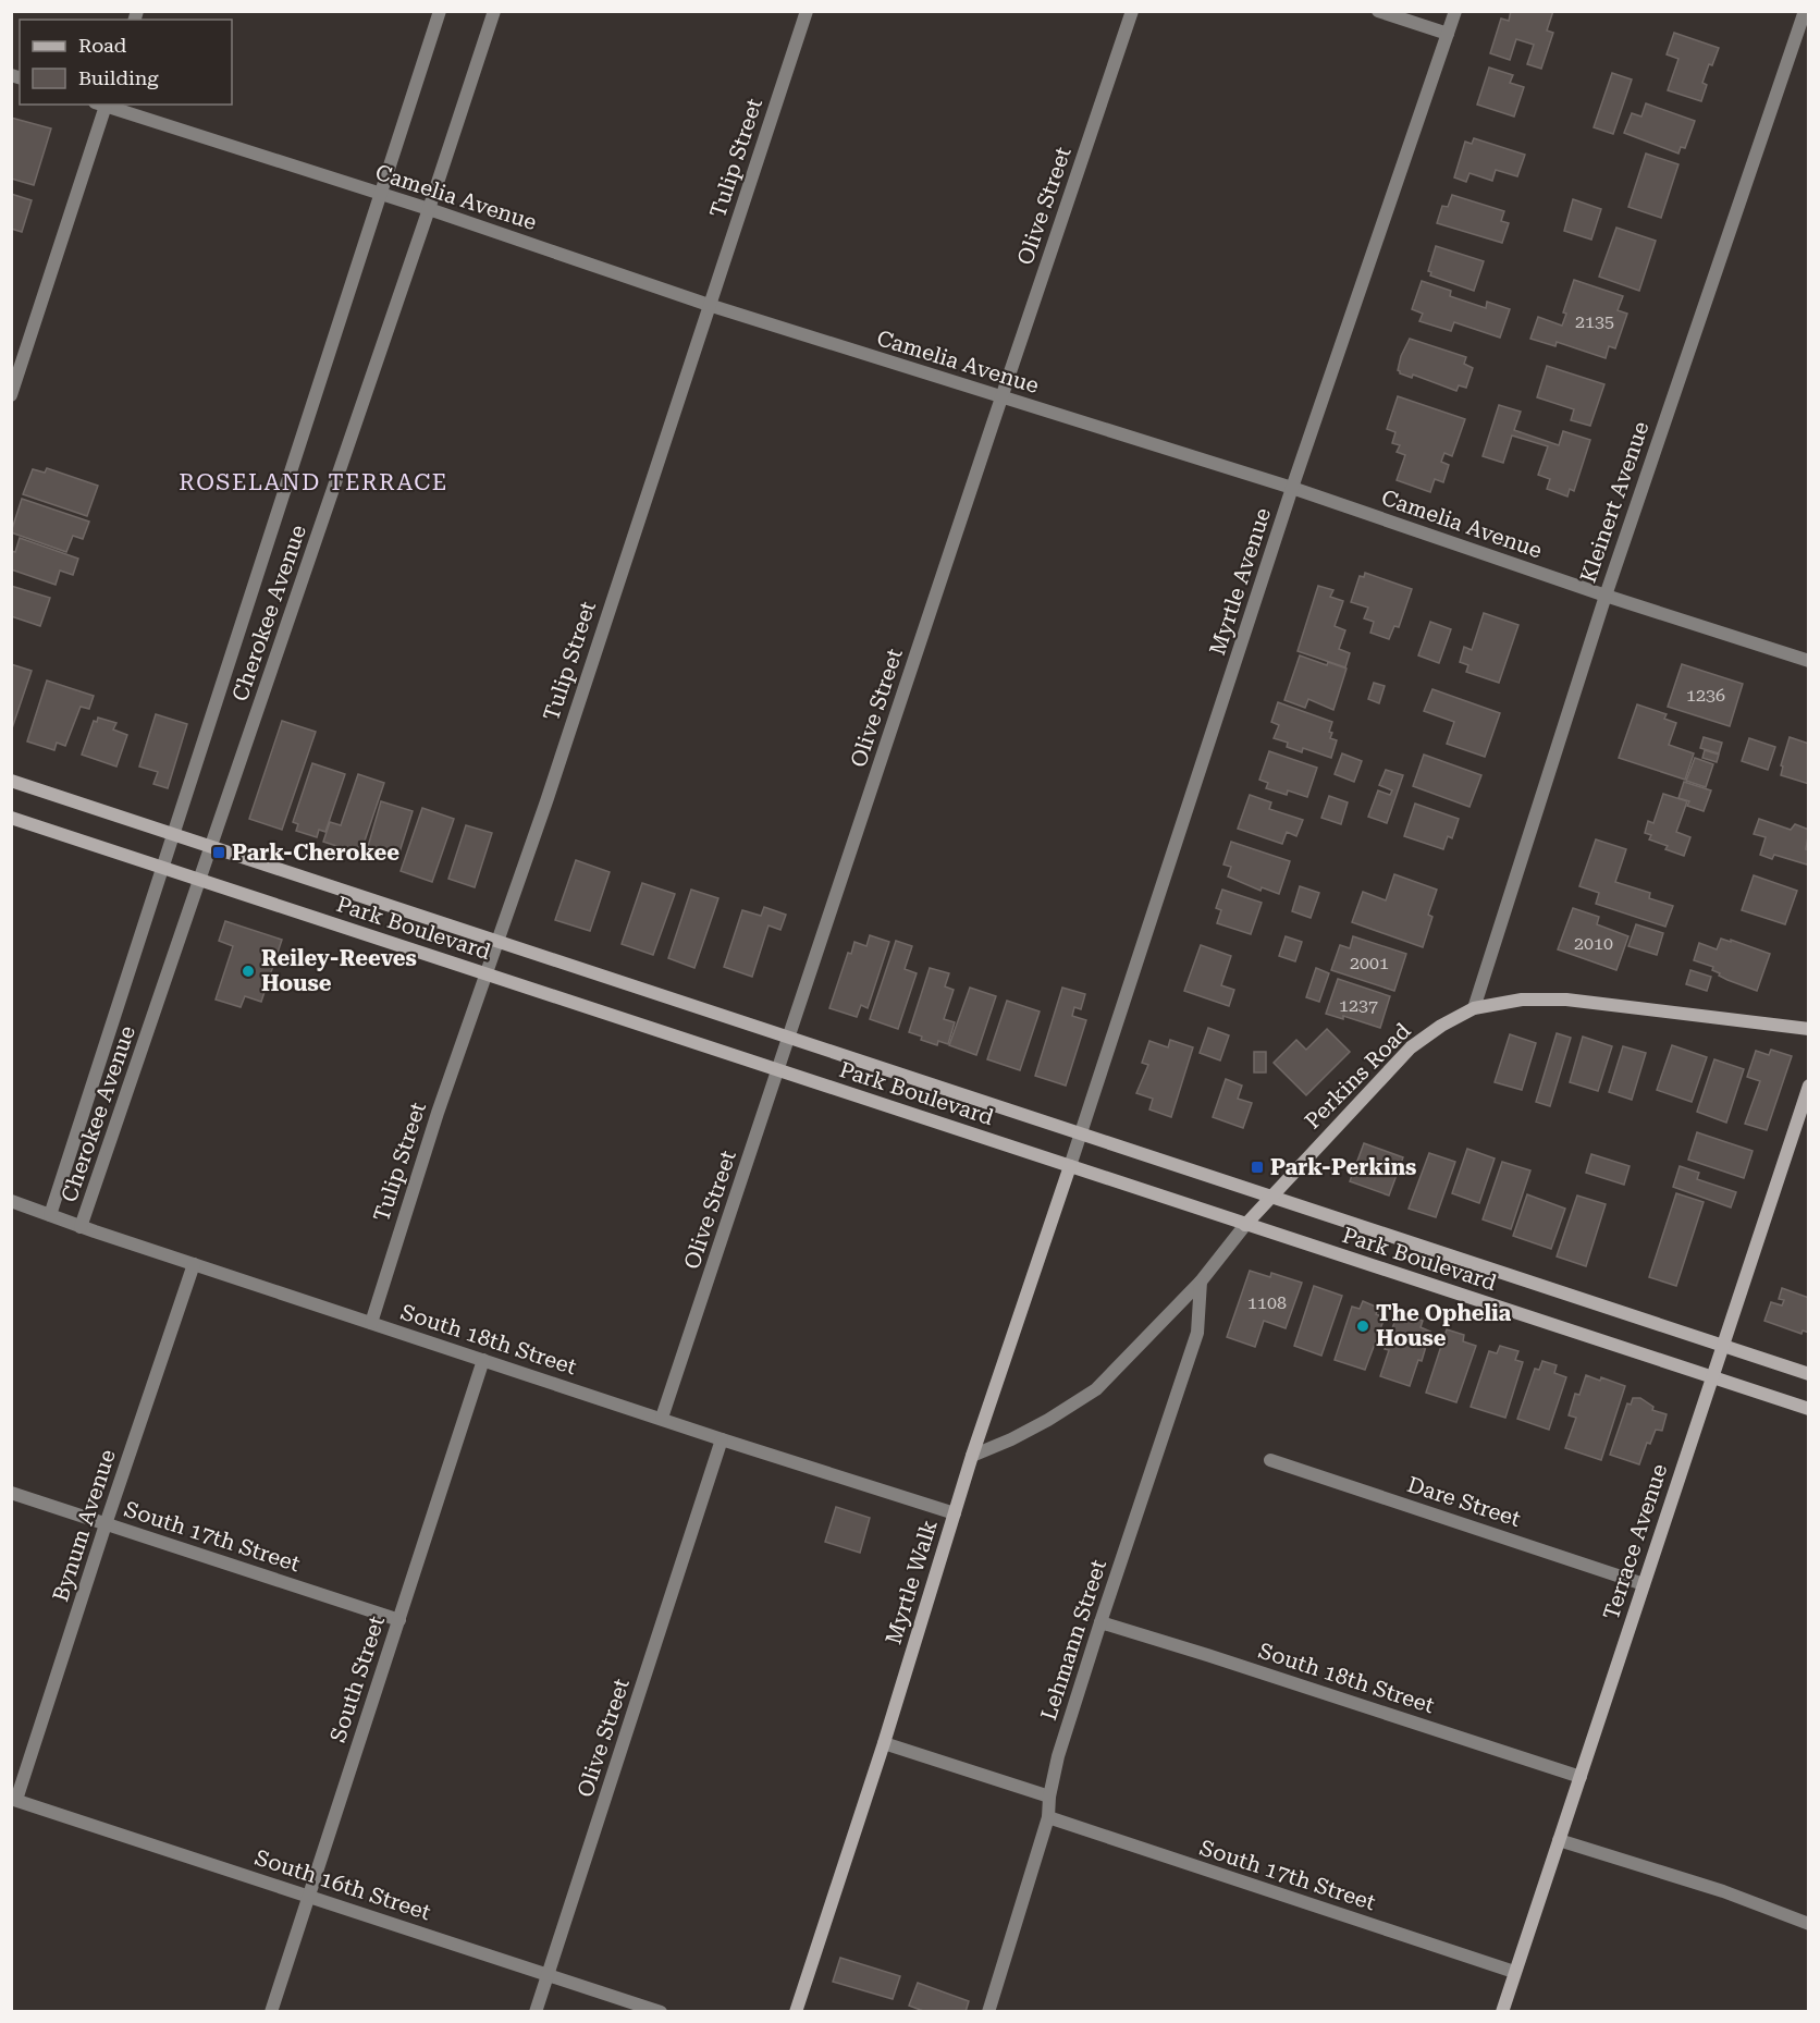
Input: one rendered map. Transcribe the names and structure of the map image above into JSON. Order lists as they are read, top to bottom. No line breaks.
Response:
{"streets":{"street":["Tulip Street","Camelia Avenue","Olive Street","Kleinert Avenue","Myrtle Avenue","Cherokee Avenue","Park Boulevard","Perkins Road","South 18th Street","Dare Street","Bynum Avenue","South 17th Street","Terrace Avenue","Myrtle Walk","Lehmann Street","South Street","South 16th Street"]},"crossings":[["Tulip Street","Camelia Avenue"],["Tulip Street","Park Boulevard"],["Tulip Street","South 18th Street"],["Camelia Avenue","Olive Street"],["Camelia Avenue","Kleinert Avenue"],["Camelia Avenue","Myrtle Avenue"],["Camelia Avenue","Cherokee Avenue"],["Olive Street","Park Boulevard"],["Olive Street","South 18th Street"],["Olive Street","South 16th Street"],["Kleinert Avenue","Perkins Road"],["Myrtle Avenue","Park Boulevard"],["Myrtle Avenue","Myrtle Walk"],["Cherokee Avenue","Park Boulevard"],["Cherokee Avenue","South 18th Street"],["Park Boulevard","Perkins Road"],["Park Boulevard","Terrace Avenue"],["Park Boulevard","Myrtle Walk"],["Perkins Road","Myrtle Walk"],["Perkins Road","Lehmann Street"],["South 18th Street","Bynum Avenue"],["South 18th Street","Terrace Avenue"],["South 18th Street","Myrtle Walk"],["South 18th Street","Lehmann Street"],["South 18th Street","South Street"],["Dare Street","Terrace Avenue"],["Bynum Avenue","South 17th Street"],["Bynum Avenue","South 16th Street"],["South 17th Street","Terrace Avenue"],["South 17th Street","Lehmann Street"],["South 17th Street","South Street"],["South Street","South 16th Street"]],"districts":["ROSELAND TERRACE"],"places":{"transit":["Park-Cherokee","Park-Perkins"],"other":["Reiley-Reeves House","The Ophelia House"]},"house_numbers":["2135","1236","2010","2001","1237","1108"],"legend":["Road","Building"]}
